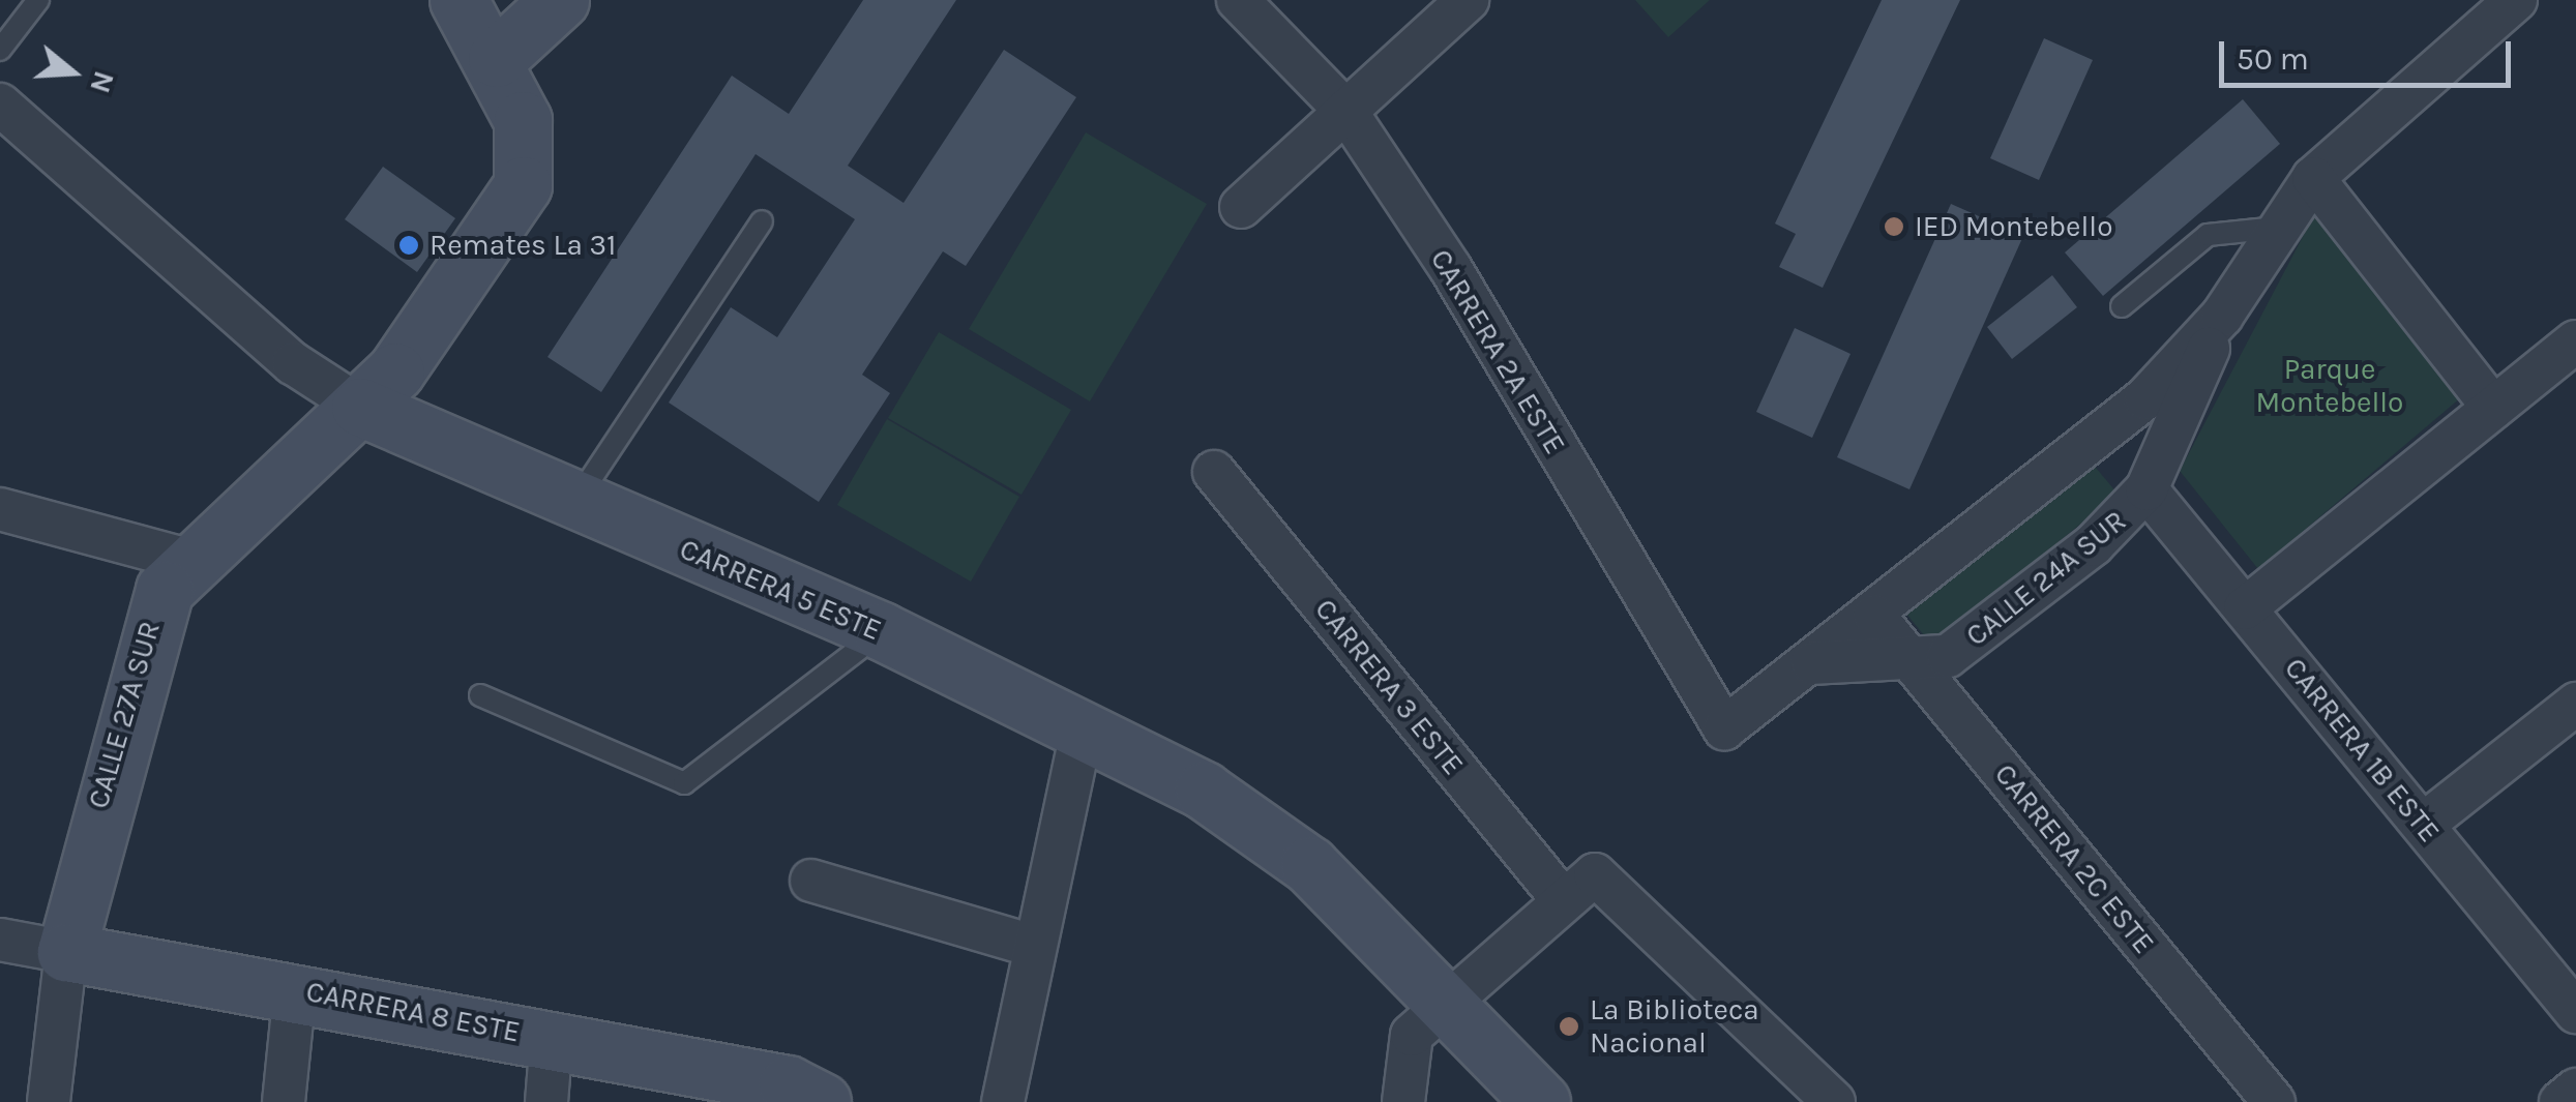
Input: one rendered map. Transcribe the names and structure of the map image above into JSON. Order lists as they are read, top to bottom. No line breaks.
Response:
{"streets":{"street":["CARRERA 2A ESTE","CALLE 24A SUR","CARRERA 5 ESTE","CARRERA 3 ESTE","CALLE 27A SUR","CARRERA 1B ESTE","CARRERA 2C ESTE","CARRERA 8 ESTE"]},"crossings":[["CARRERA 2A ESTE","CALLE 24A SUR"],["CALLE 24A SUR","CARRERA 1B ESTE"],["CALLE 24A SUR","CARRERA 2C ESTE"],["CARRERA 5 ESTE","CALLE 27A SUR"],["CALLE 27A SUR","CARRERA 8 ESTE"]],"parks":["Parque Montebello"],"places":["IED Montebello","Remates La 31","La Biblioteca Nacional"],"scale_bar":"50 m","north":"right"}
